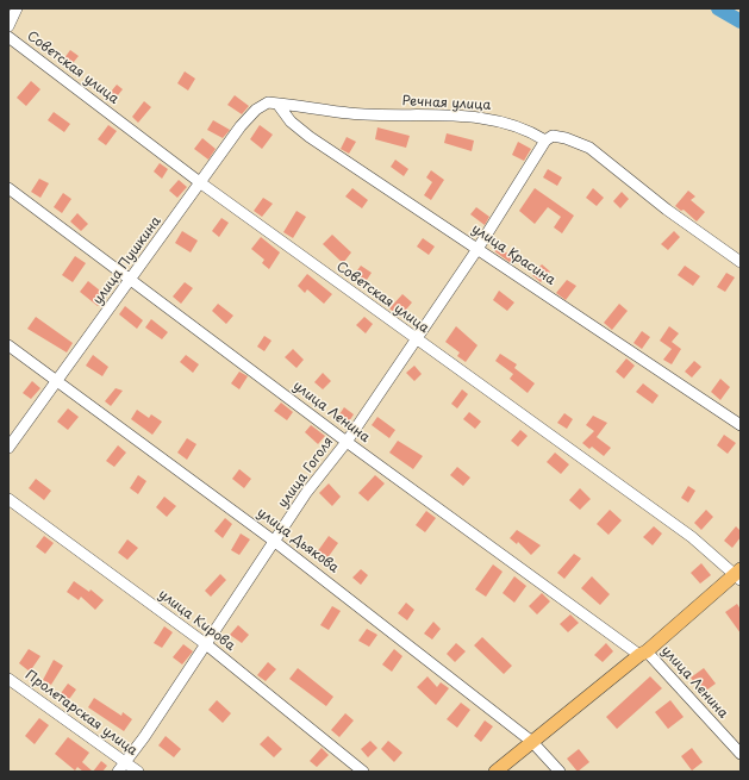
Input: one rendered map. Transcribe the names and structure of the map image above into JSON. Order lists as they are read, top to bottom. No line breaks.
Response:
{"streets":{"street":["Советская улица","Речная улица","улица Красина","улица Пушкина","улица Ленина","улица Гоголя","улица Дьякова","улица Кирова","Пролетарская улица"]},"crossings":[["Советская улица","улица Пушкина"],["Советская улица","улица Гоголя"],["Речная улица","улица Красина"],["Речная улица","улица Пушкина"],["Речная улица","улица Гоголя"],["улица Красина","улица Пушкина"],["улица Красина","улица Гоголя"],["улица Пушкина","улица Ленина"],["улица Пушкина","улица Дьякова"],["улица Ленина","улица Гоголя"],["улица Гоголя","улица Дьякова"],["улица Гоголя","улица Кирова"],["улица Гоголя","Пролетарская улица"]]}
